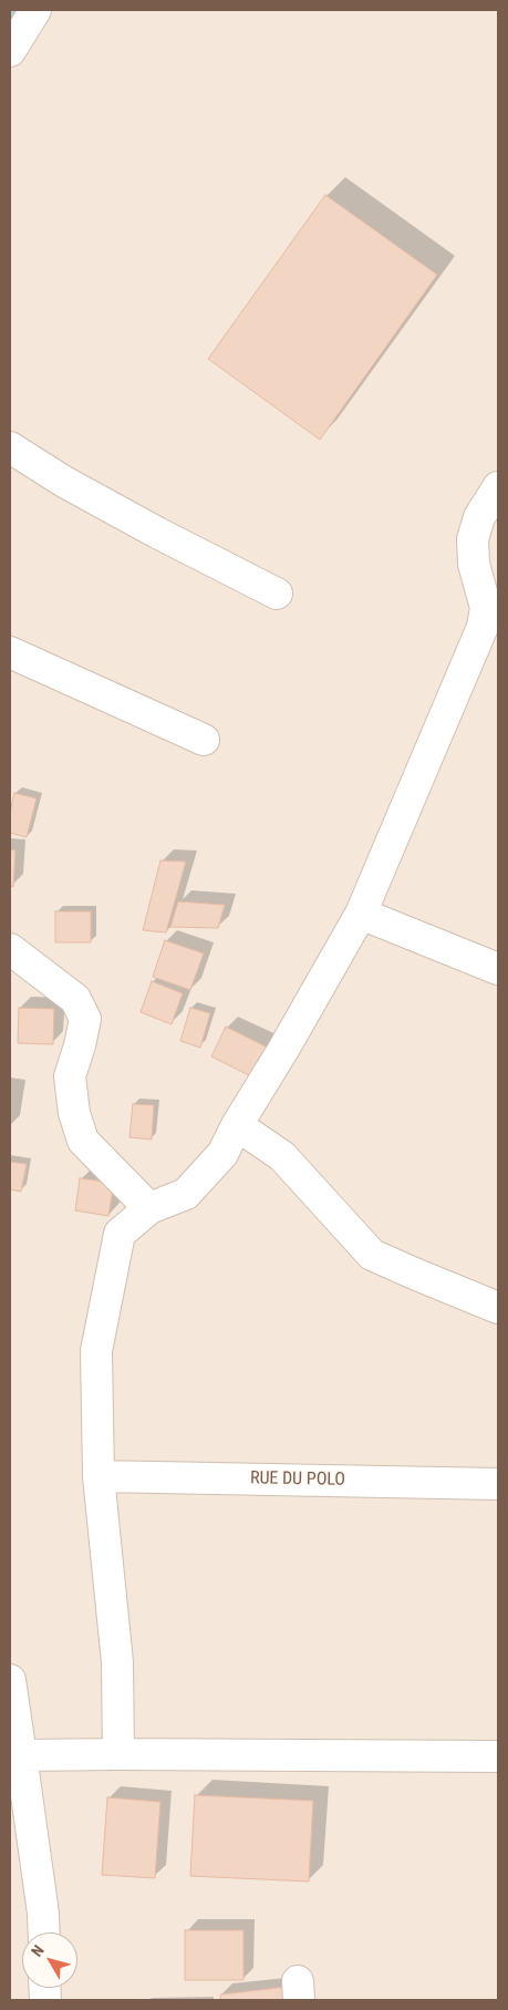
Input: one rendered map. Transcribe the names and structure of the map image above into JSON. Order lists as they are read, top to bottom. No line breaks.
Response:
{"streets":{"street":["RUE DU POLO"]},"north":"top left"}
